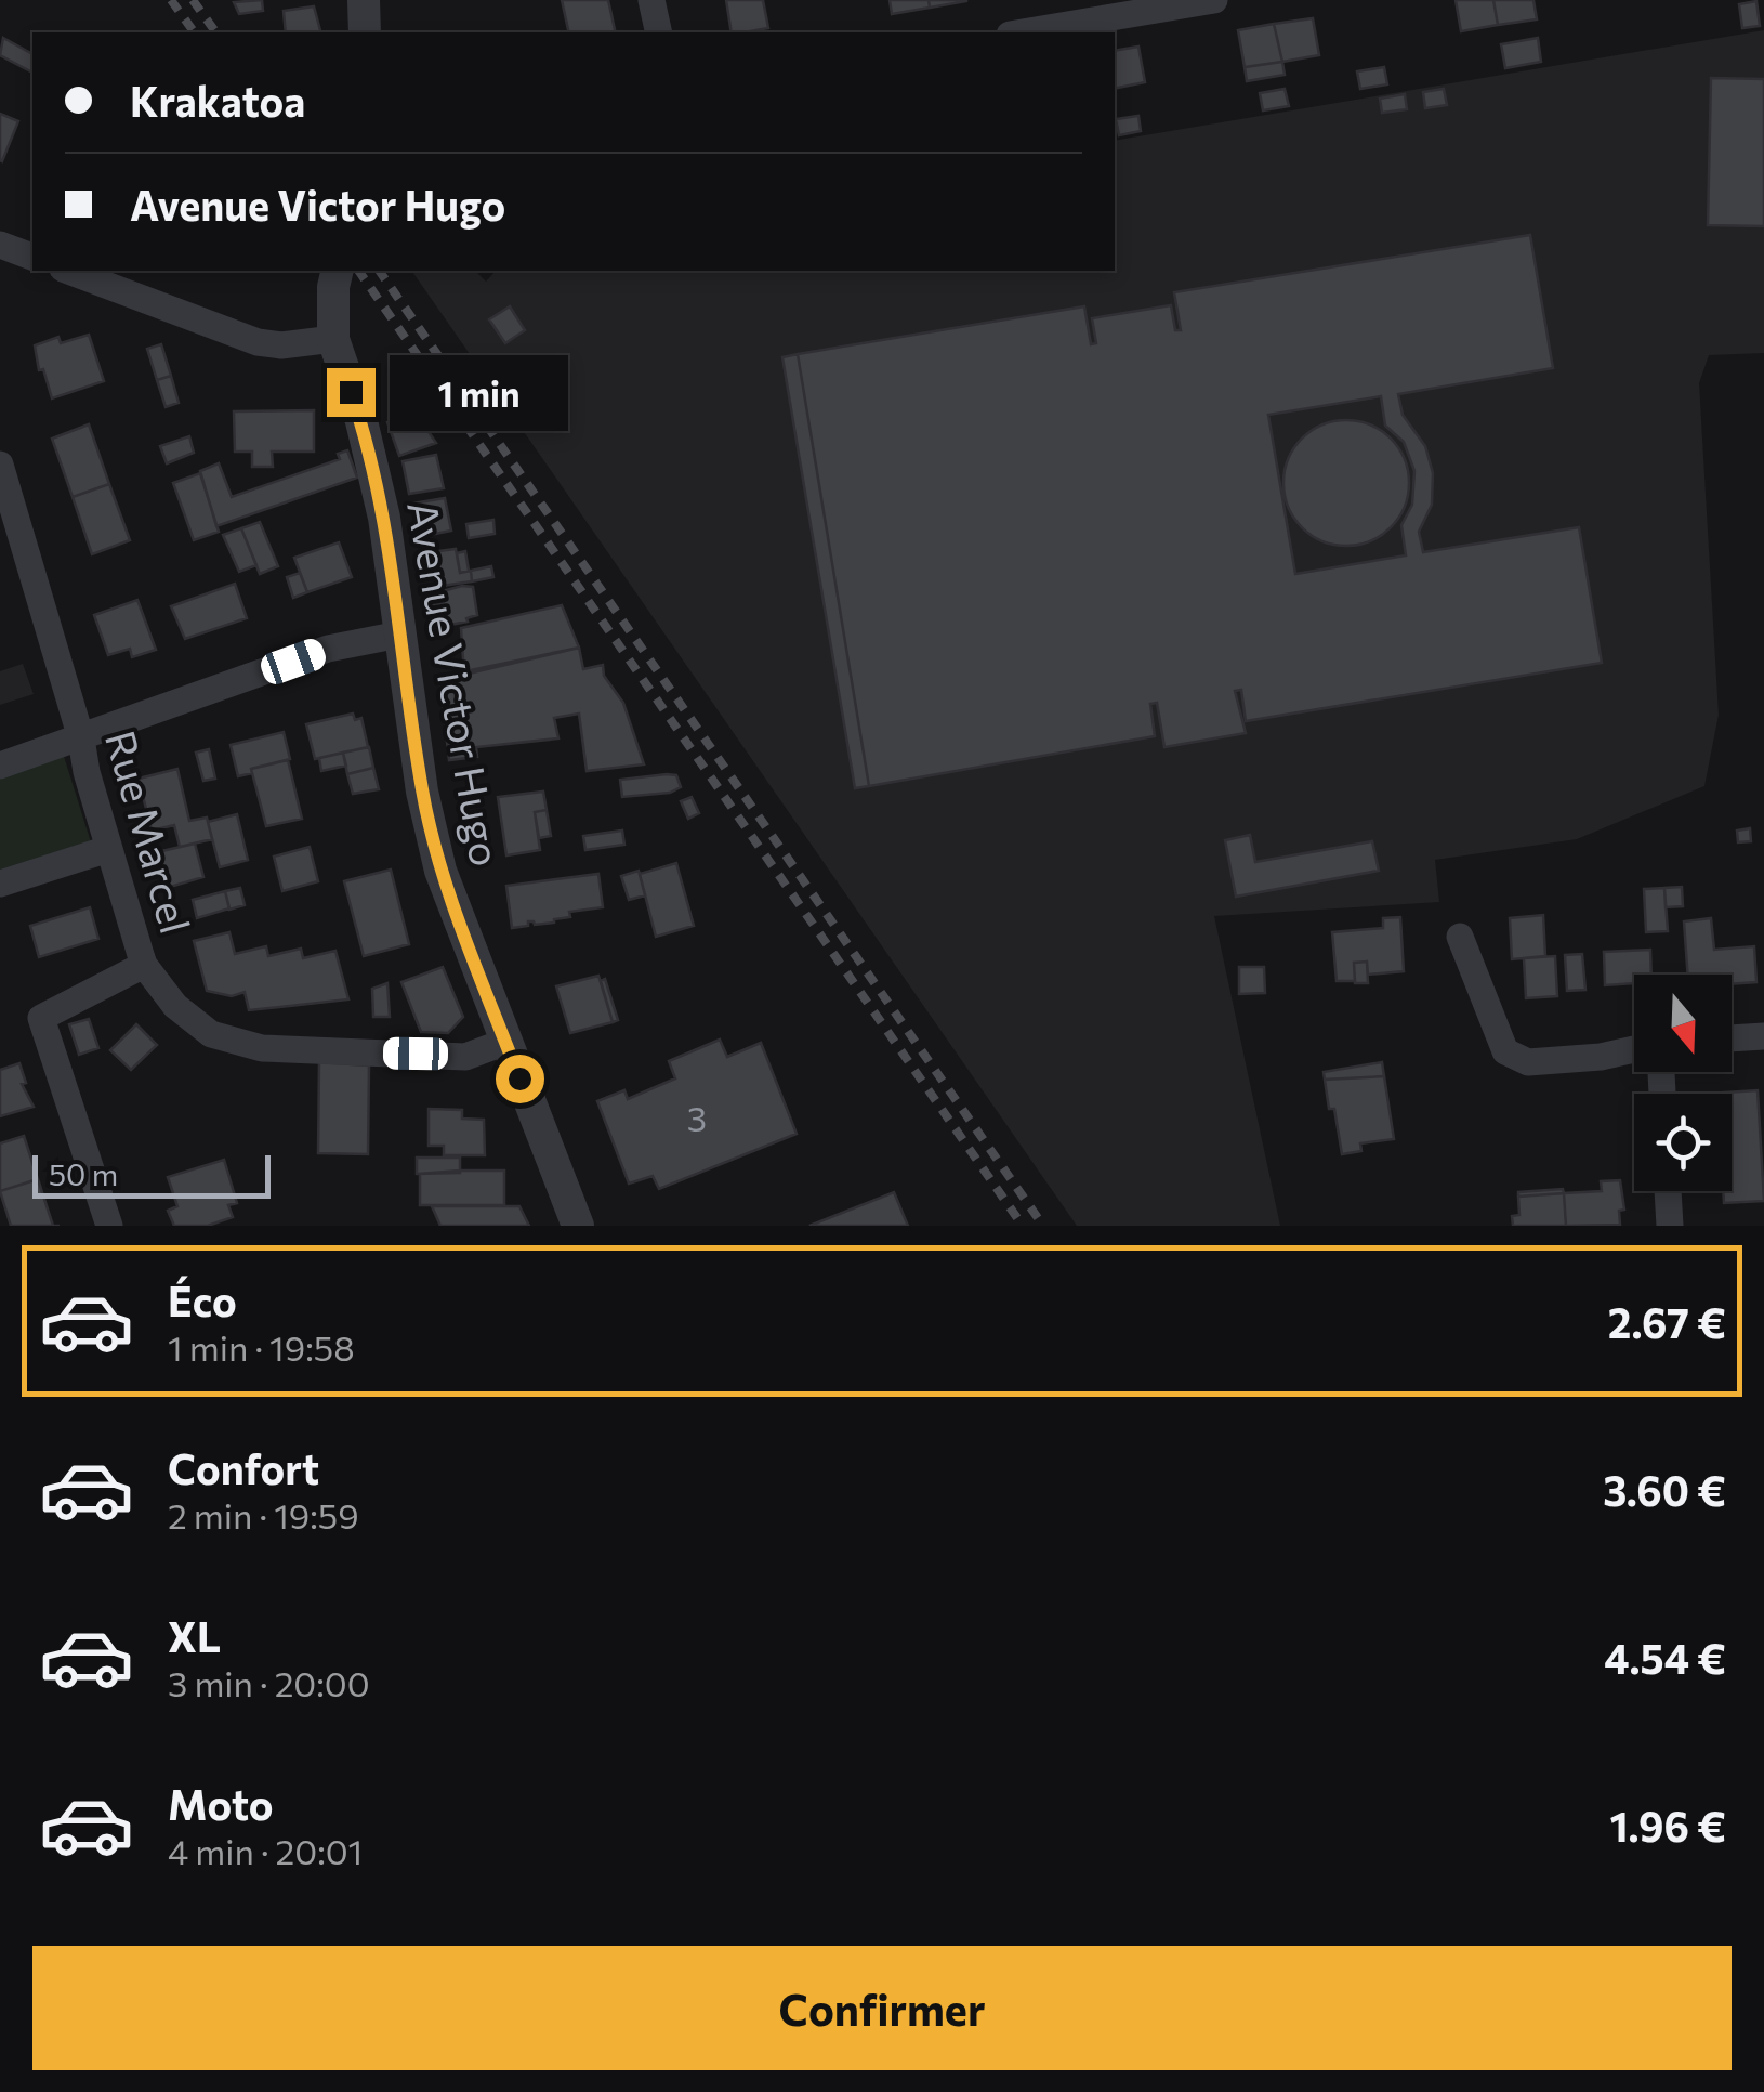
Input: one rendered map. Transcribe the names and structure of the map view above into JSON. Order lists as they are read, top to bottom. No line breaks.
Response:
{"streets":{"street":["Avenue Victor Hugo","Rue Marcel"]},"crossings":[["Avenue Victor Hugo","Rue Marcel"]],"house_numbers":["3"],"scale_bar":"50 m","north":"bottom","page":{"banner":["Krakatoa","Avenue Victor Hugo"],"bubble":"1 min","scale":"50 m","list":[{"name":"Éco","note":"1 min · 19:58","value":"2.67 €"},{"name":"Confort","note":"2 min · 19:59","value":"3.60 €"},{"name":"XL","note":"3 min · 20:00","value":"4.54 €"},{"name":"Moto","note":"4 min · 20:01","value":"1.96 €"}],"buttons":"Confirmer"}}
